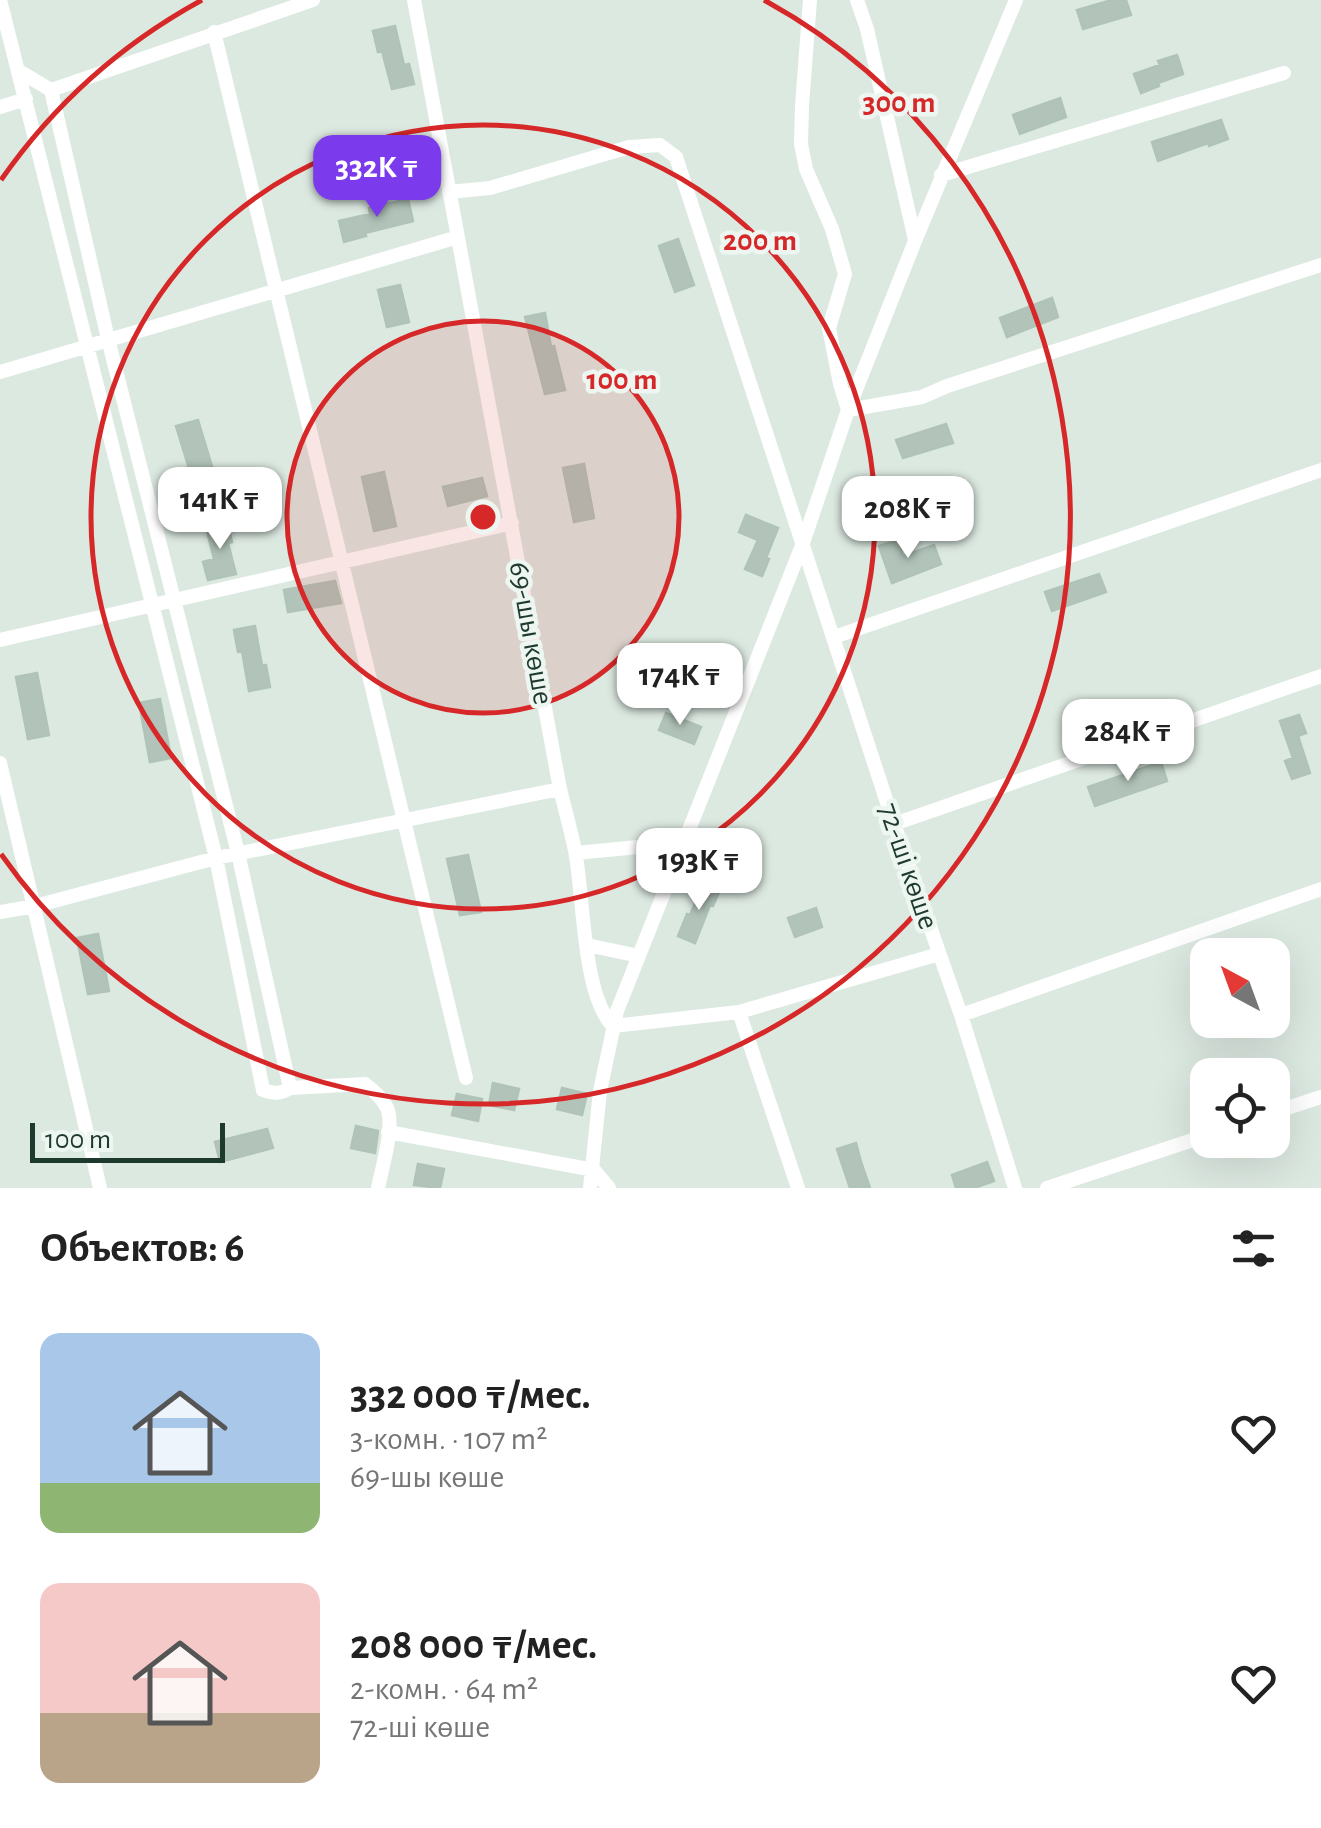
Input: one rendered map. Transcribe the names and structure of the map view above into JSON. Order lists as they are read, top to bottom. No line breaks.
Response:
{"streets":{"street":["69-шы көше","72-ші көше"]},"crossings":[["69-шы көше","72-ші көше"]],"scale_bar":"100 m","north":"top left","page":{"price":["332K ₸","141K ₸","208K ₸","174K ₸","284K ₸","193K ₸"],"scale":"100 m","heading":"Объектов: 6","list":[{"name":"332 000 ₸/мес.","note":"3-комн. · 107 m² · 69-шы көше"},{"name":"208 000 ₸/мес.","note":"2-комн. · 64 m² · 72-ші көше"}]},"rings":["300 m","200 m","100 m"]}
